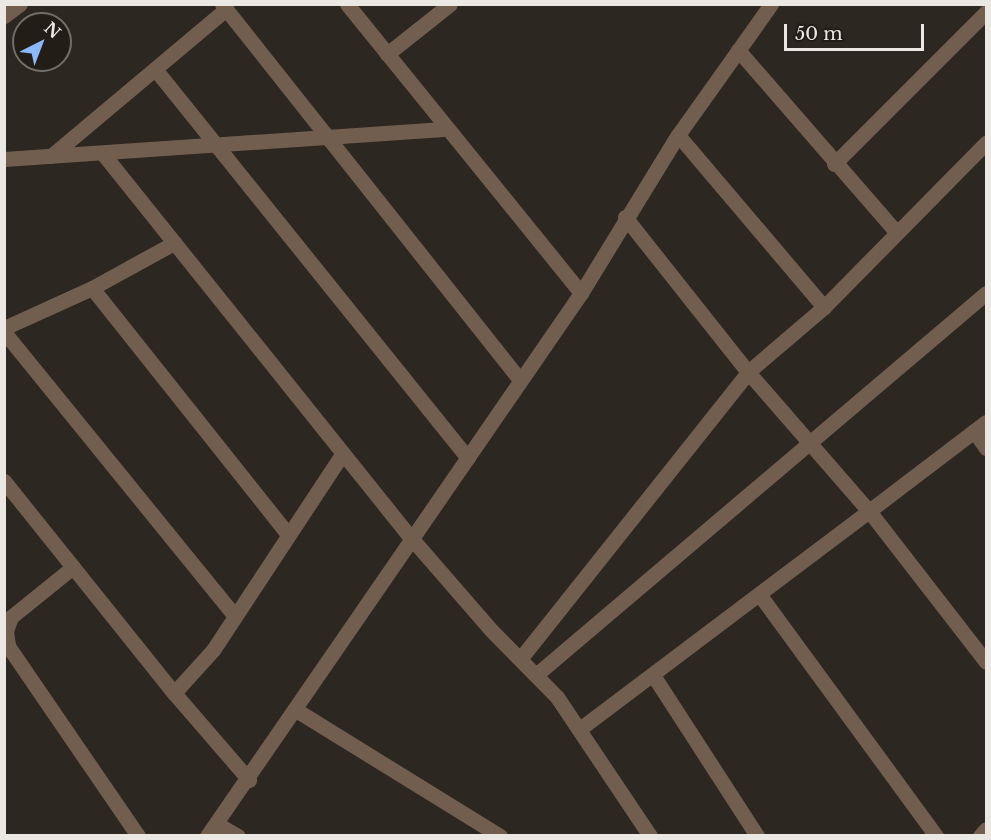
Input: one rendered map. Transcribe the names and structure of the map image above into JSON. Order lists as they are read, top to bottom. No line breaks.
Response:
{"scale_bar":"50 m","north":"top right"}
